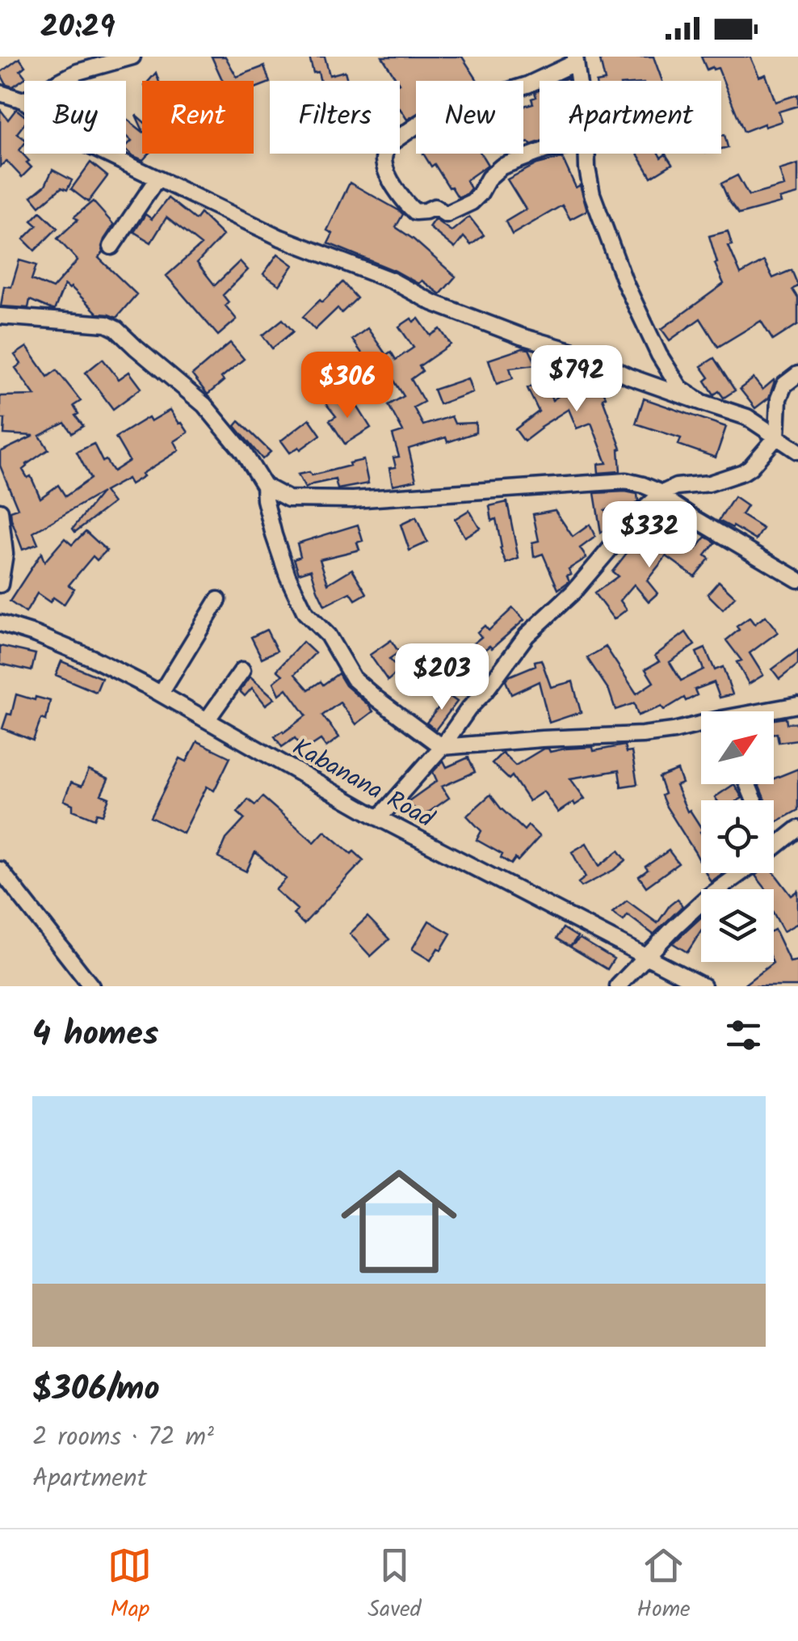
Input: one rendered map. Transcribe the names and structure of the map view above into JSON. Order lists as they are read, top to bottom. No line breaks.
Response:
{"streets":{"street":["Kabanana Road"]},"north":"top right","page":{"status":"20:29","chip":["Buy","Rent","Filters","New","Apartment"],"price":["$792","$306","$332","$203"],"heading":"4 homes","list":[{"name":"$306/mo","note":"2 rooms · 72 m² · Apartment"}],"tabs":["Map","Saved","Home"]}}
